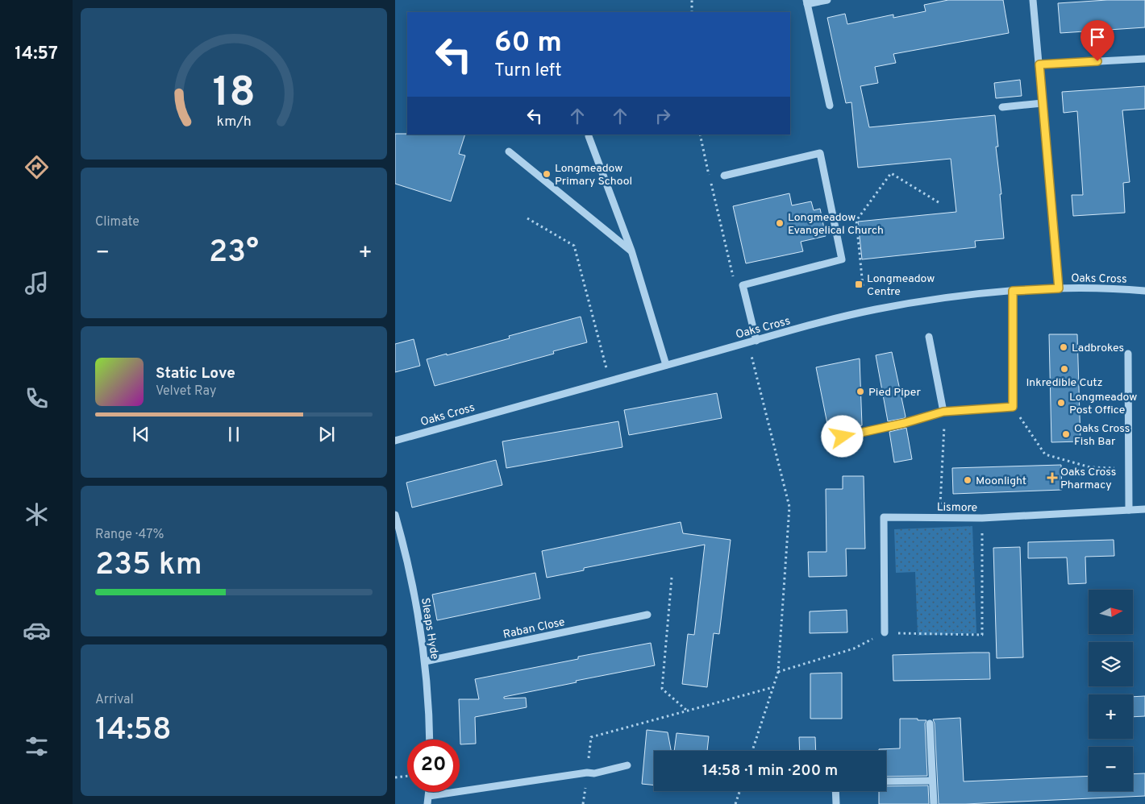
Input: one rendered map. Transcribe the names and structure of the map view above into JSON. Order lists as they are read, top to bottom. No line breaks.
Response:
{"streets":{"street":["Oaks Cross","Lismore","Raban Close","Sleaps Hyde"]},"crossings":[["Raban Close","Sleaps Hyde"]],"places":{"other":["Longmeadow Primary School","Longmeadow Evangelical Church","Ladbrokes","Inkredible Cutz","Pied Piper","Longmeadow Post Office","Oaks Cross Fish Bar","Moonlight"],"transit":["Longmeadow Centre"],"health":["Oaks Cross Pharmacy"]},"north":"right","page":{"tabs":"14:57","turn":["60 m","Turn left"],"tile":["Climate",["Range · 47%","235 km"],["Arrival","14:58"]],"heat":["−","23°","+"],"song":["Static Love","Velvet Ray"],"map_buttons":["+","−"],"limit":"20","trip":"14:58 · 1 min · 200 m","gauge":["18","km/h"]}}
